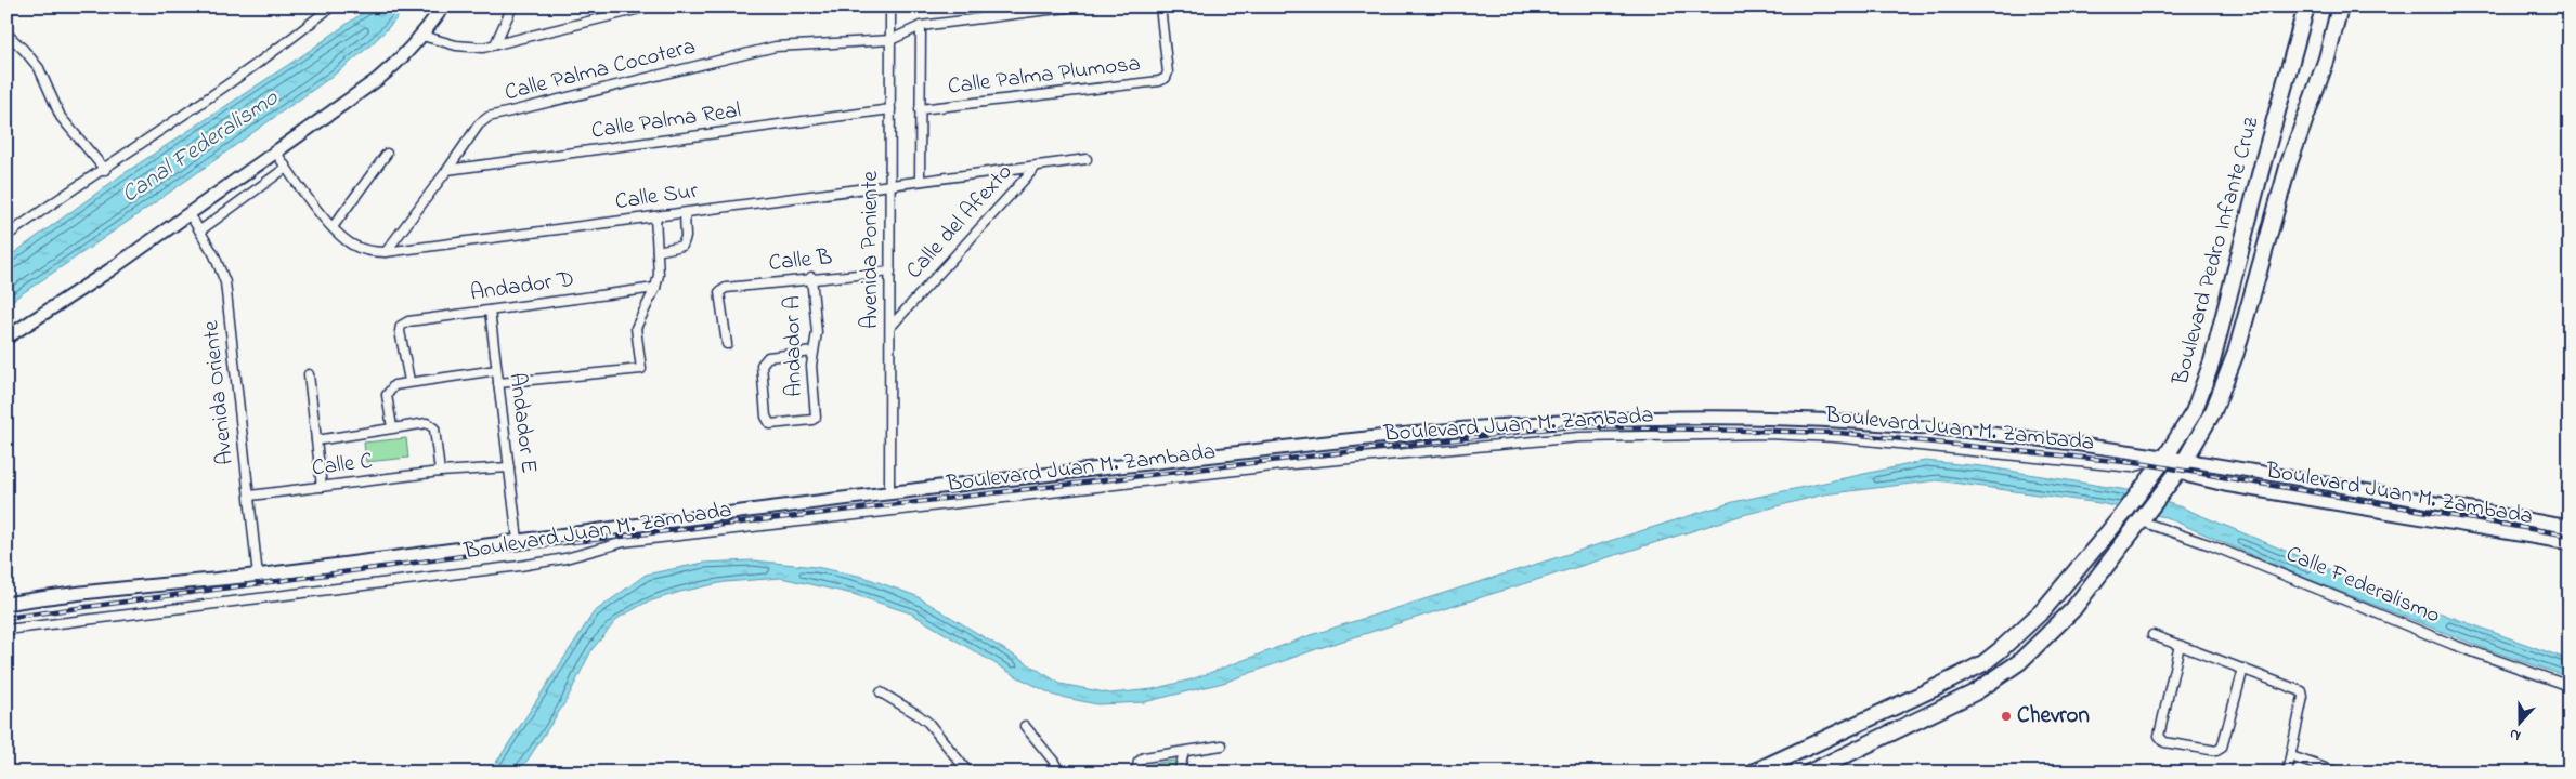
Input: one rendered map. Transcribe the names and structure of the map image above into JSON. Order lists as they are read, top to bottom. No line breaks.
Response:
{"streets":{"highway":["Boulevard Pedro Infante Cruz"],"street":["Calle Palma Cocotera","Calle Palma Plumosa","Calle Palma Real","Calle Sur","Calle del Afexto","Avenida Poniente","Calle B","Andador D","Andador A","Avenida Oriente","Andador E","Boulevard Juan M. Zambada","Calle C","Calle Federalismo"]},"crossings":[["Calle Palma Cocotera","Calle Palma Real"],["Calle Palma Cocotera","Calle Sur"],["Calle Palma Cocotera","Avenida Poniente"],["Calle Palma Real","Avenida Poniente"],["Calle Sur","Calle del Afexto"],["Calle Sur","Avenida Poniente"],["Calle del Afexto","Avenida Poniente"],["Avenida Poniente","Calle B"],["Avenida Poniente","Boulevard Juan M. Zambada"],["Boulevard Pedro Infante Cruz","Boulevard Juan M. Zambada"],["Boulevard Pedro Infante Cruz","Calle Federalismo"],["Calle B","Andador A"],["Andador D","Andador E"],["Avenida Oriente","Boulevard Juan M. Zambada"],["Avenida Oriente","Calle C"],["Andador E","Boulevard Juan M. Zambada"],["Andador E","Calle C"]],"water":["Canal Federalismo"],"places":["Chevron"],"north":"bottom"}
